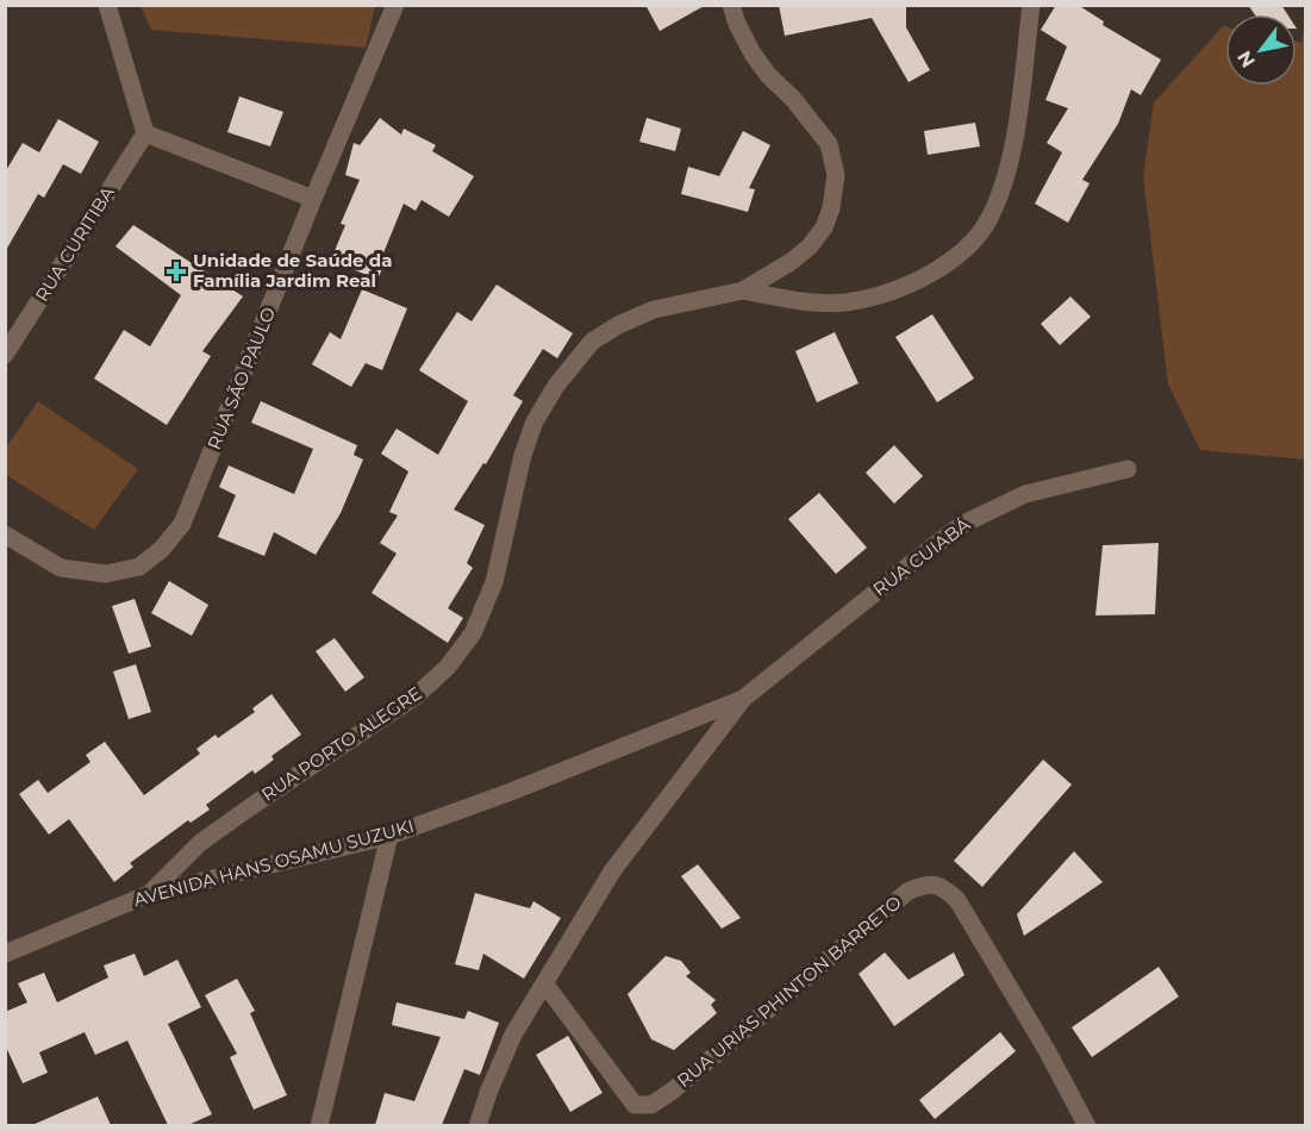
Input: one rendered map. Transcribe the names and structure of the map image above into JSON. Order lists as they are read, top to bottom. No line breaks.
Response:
{"streets":{"street":["RUA CURITIBA","RUA SÃO PAULO","RUA CUIABÁ","RUA PORTO ALEGRE","AVENIDA HANS OSAMU SUZUKI","RUA URIAS PHINTON BARRETO"]},"crossings":[["RUA CUIABÁ","AVENIDA HANS OSAMU SUZUKI"],["RUA PORTO ALEGRE","AVENIDA HANS OSAMU SUZUKI"]],"places":{"health":["Unidade de Saúde da Família Jardim Real"]},"north":"bottom left"}
